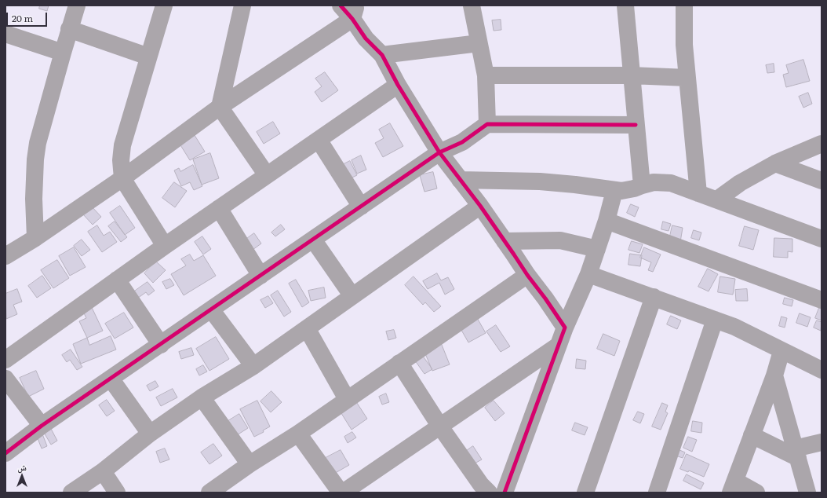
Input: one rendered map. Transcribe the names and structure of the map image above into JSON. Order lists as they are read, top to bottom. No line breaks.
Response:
{"scale_bar":"20 m","north":"top"}
